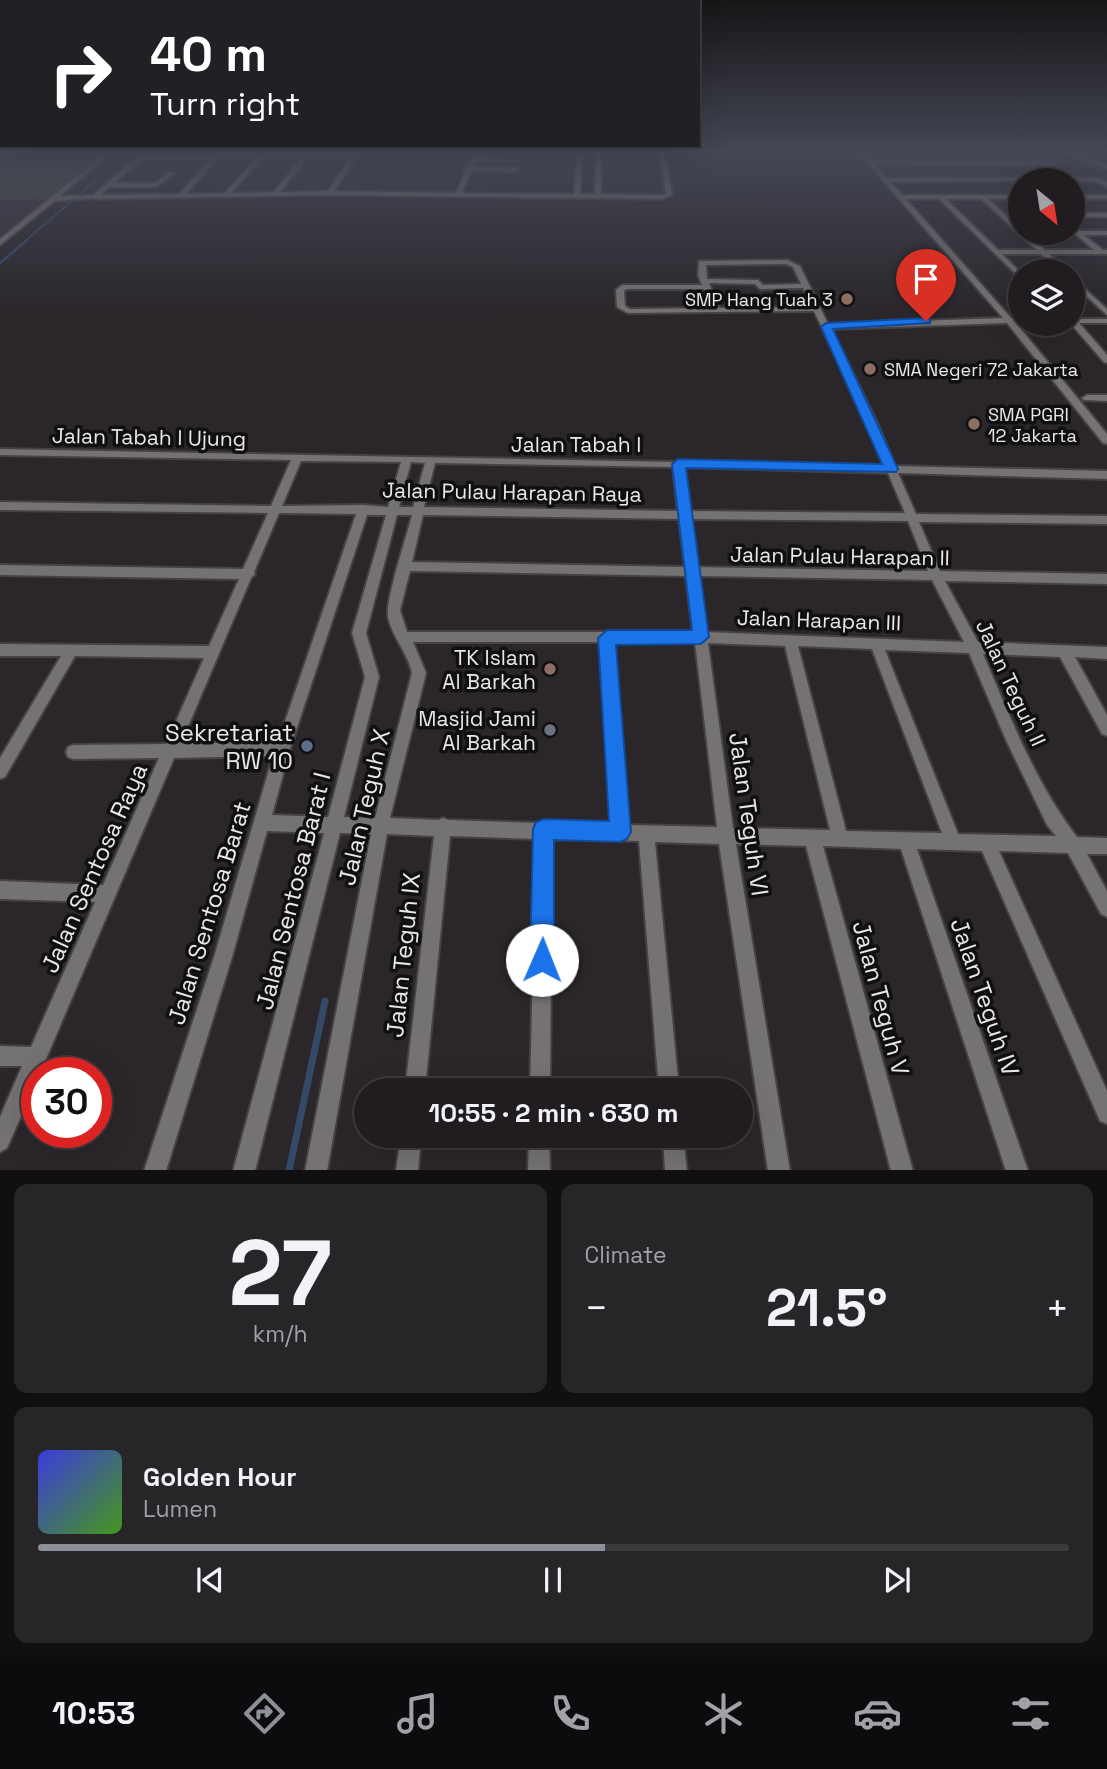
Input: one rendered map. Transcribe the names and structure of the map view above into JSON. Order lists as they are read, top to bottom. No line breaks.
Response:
{"streets":{"street":["Jalan Tabah I Ujung","Jalan Tabah I","Jalan Pulau Harapan Raya","Jalan Pulau Harapan II","Jalan Harapan III","Jalan Teguh II","Jalan Teguh X","Jalan Teguh VI","Jalan Sentosa Raya","Jalan Sentosa Barat I","Jalan Sentosa Barat","Jalan Teguh IX","Jalan Teguh IV","Jalan Teguh V"]},"crossings":[["Jalan Tabah I Ujung","Jalan Tabah I"],["Jalan Tabah I Ujung","Jalan Sentosa Raya"],["Jalan Tabah I","Jalan Teguh II"],["Jalan Tabah I","Jalan Teguh X"],["Jalan Tabah I","Jalan Teguh VI"],["Jalan Tabah I","Jalan Sentosa Raya"],["Jalan Tabah I","Jalan Sentosa Barat I"],["Jalan Pulau Harapan Raya","Jalan Teguh II"],["Jalan Pulau Harapan Raya","Jalan Teguh X"],["Jalan Pulau Harapan Raya","Jalan Teguh VI"],["Jalan Pulau Harapan Raya","Jalan Sentosa Raya"],["Jalan Pulau Harapan Raya","Jalan Sentosa Barat I"],["Jalan Pulau Harapan Raya","Jalan Sentosa Barat"],["Jalan Pulau Harapan II","Jalan Teguh II"],["Jalan Pulau Harapan II","Jalan Teguh X"],["Jalan Pulau Harapan II","Jalan Teguh VI"],["Jalan Harapan III","Jalan Teguh II"],["Jalan Harapan III","Jalan Teguh X"],["Jalan Harapan III","Jalan Teguh VI"]],"places":["SMP Hang Tuah 3","SMA Negeri 72 Jakarta","SMA PGRI 12 Jakarta","TK Islam Al Barkah","Masjid Jami Al Barkah","Sekretariat RW 10"],"north":"bottom right","page":{"turn":["40 m","Turn right"],"limit":"30","trip":"10:55 · 2 min · 630 m","tile":[["27","km/h"],"Climate"],"heat":["−","21.5°","+"],"song":["Golden Hour","Lumen"],"tabs":"10:53"}}
